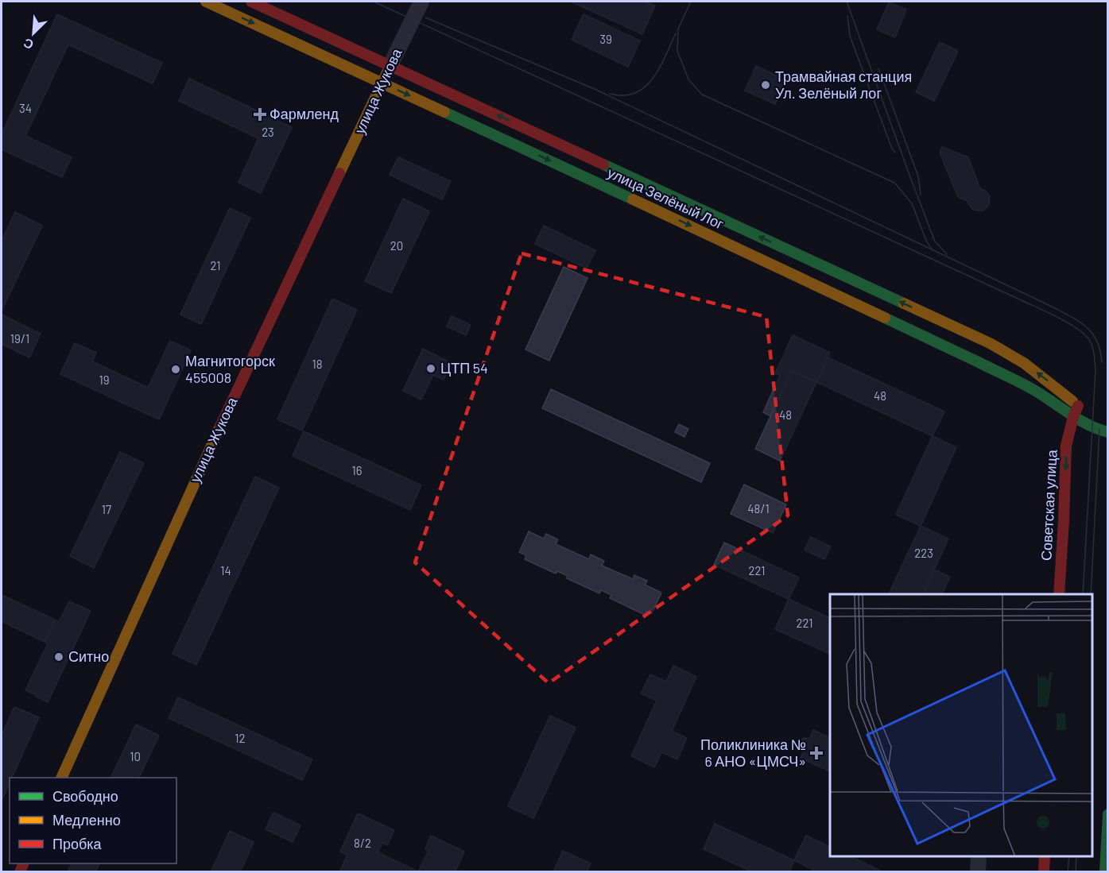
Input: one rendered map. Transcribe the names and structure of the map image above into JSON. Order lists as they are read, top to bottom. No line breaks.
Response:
{"streets":{"main road":["улица Жукова","улица Зелёный Лог","Советская улица"]},"crossings":[["улица Жукова","улица Зелёный Лог"],["улица Зелёный Лог","Советская улица"]],"one_way":["Советская улица"],"places":{"other":["Трамвайная станция Ул. Зелёный лог","ЦТП 54","Магнитогорск 455008","Ситно"],"health":["Фармленд","Поликлиника № 6 АНО «ЦМСЧ»"]},"house_numbers":["39","34","23","20","21","19/1","18","19","48","48","16","48/1","17","223","14","221","221","12","10","8/2"],"legend":["Свободно","Медленно","Пробка"],"north":"bottom left"}
